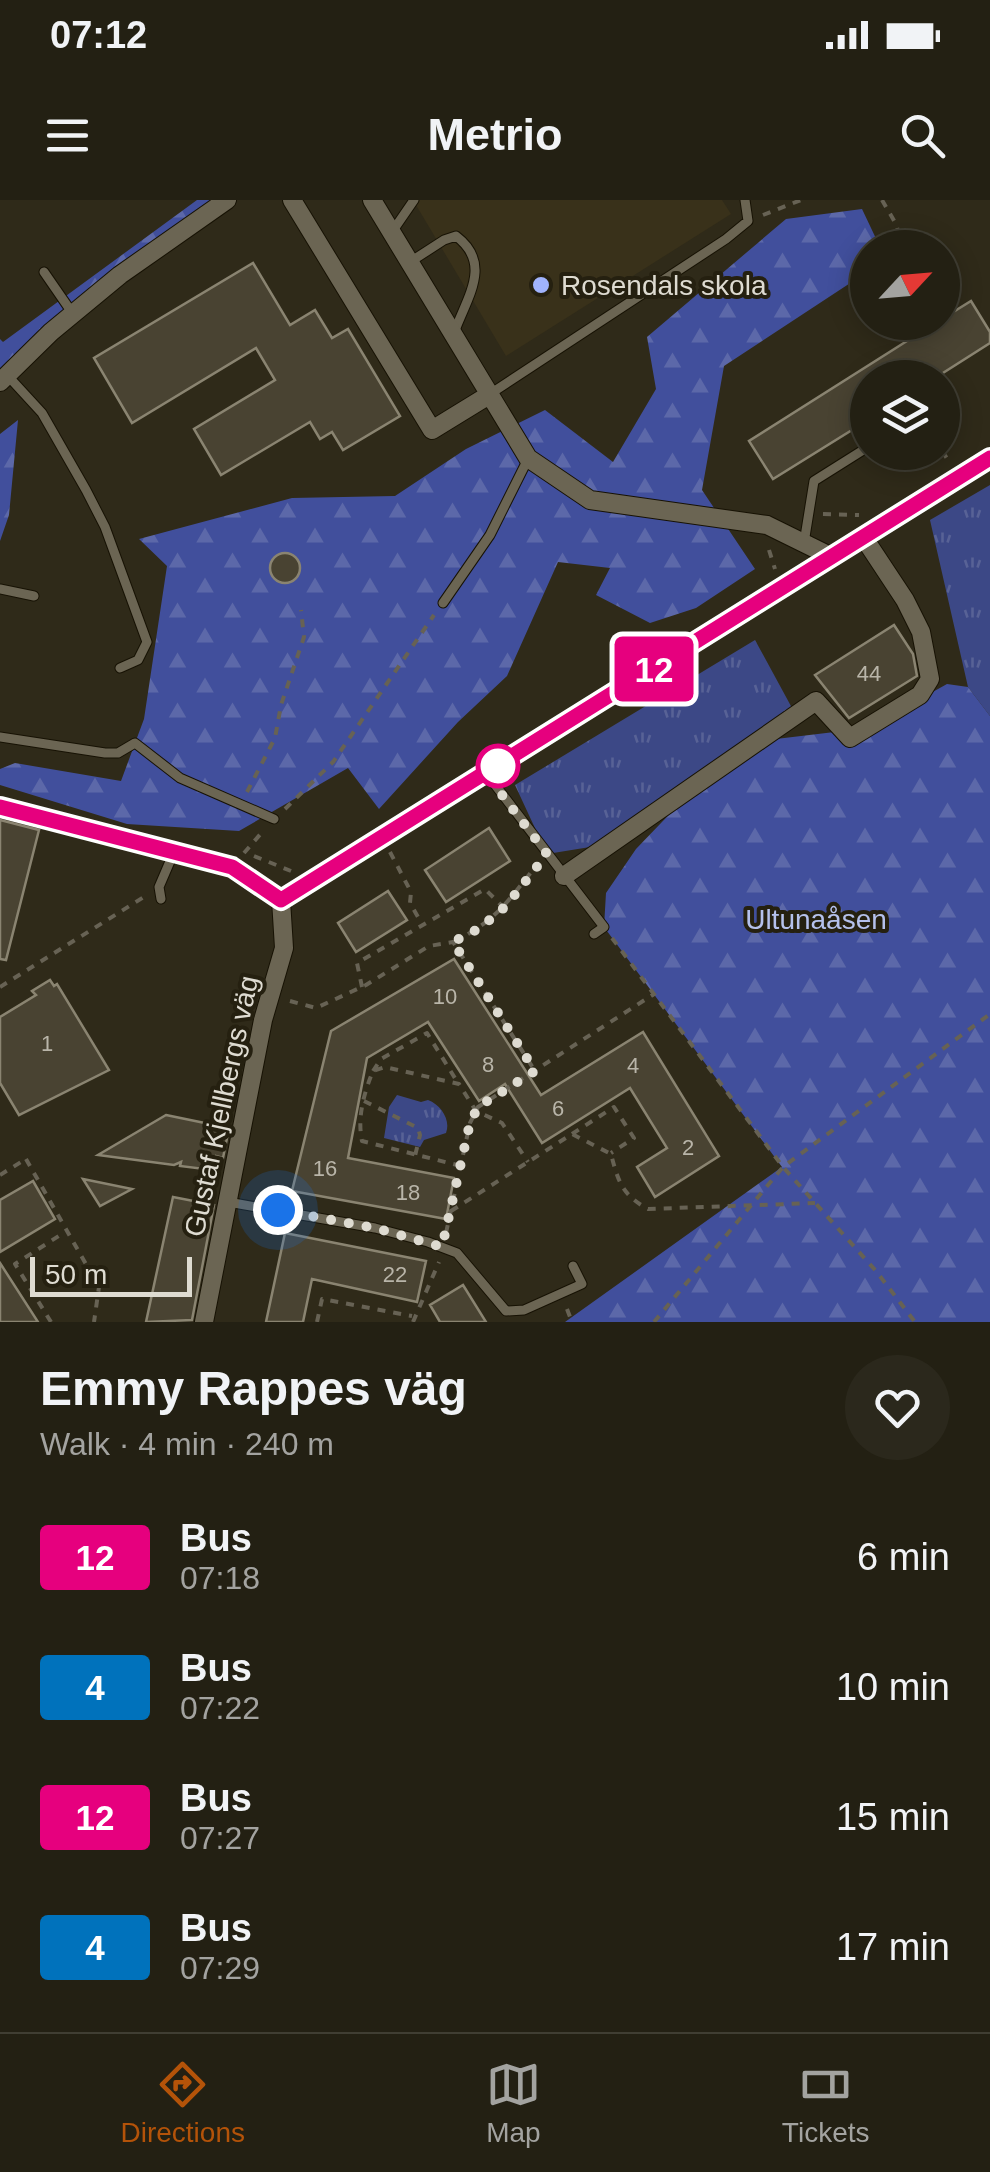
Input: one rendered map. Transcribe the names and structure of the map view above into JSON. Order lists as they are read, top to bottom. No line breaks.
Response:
{"streets":{"street":["Gustaf Kjellbergs väg"]},"parks":["Ultunaåsen"],"places":["Rosendals skola"],"lines":["bus line 12"],"house_numbers":["44","10","1","8","4","6","2","16","18","22"],"scale_bar":"50 m","north":"top right","page":{"status":"07:12","header":"Metrio","on_map":"12","scale":"50 m","heading":["Emmy Rappes väg","Walk · 4 min · 240 m"],"list":[{"mark":"12","name":"Bus","note":"07:18","value":"6 min"},{"mark":"4","name":"Bus","note":"07:22","value":"10 min"},{"mark":"12","name":"Bus","note":"07:27","value":"15 min"},{"mark":"4","name":"Bus","note":"07:29","value":"17 min"}],"tabs":["Directions","Map","Tickets"]}}
